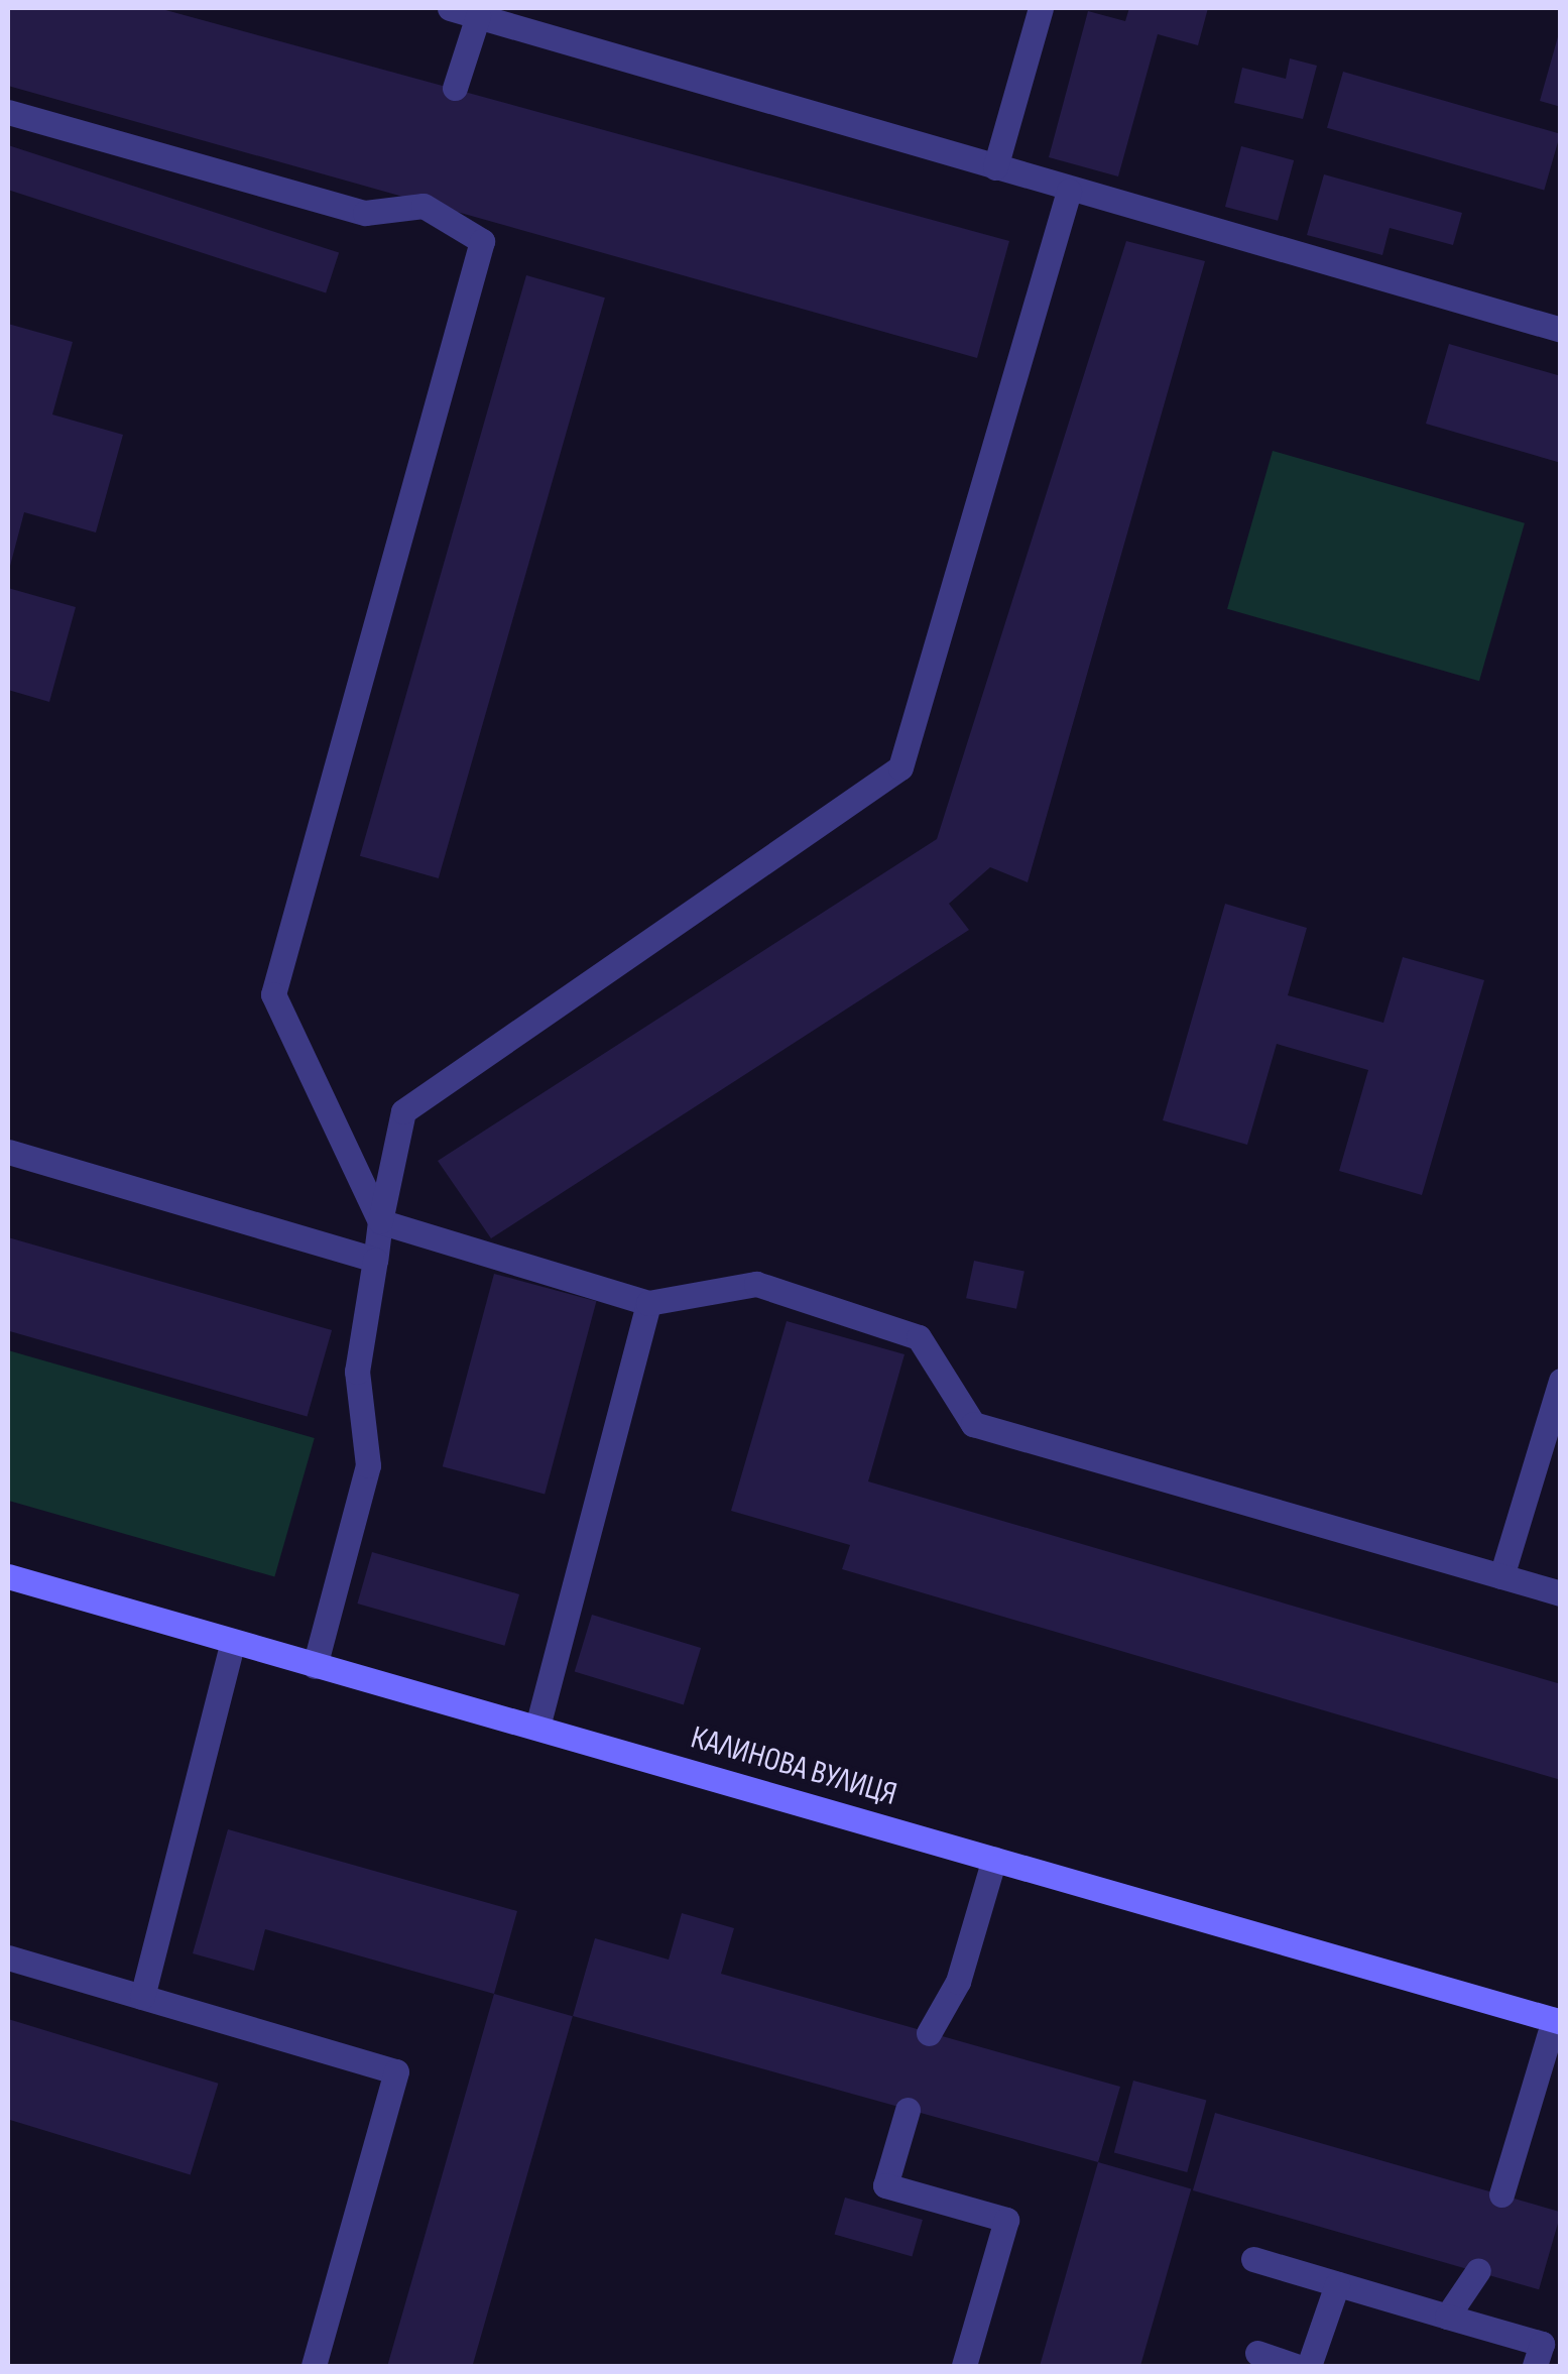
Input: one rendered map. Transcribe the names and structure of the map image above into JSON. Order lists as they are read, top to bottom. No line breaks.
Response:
{"streets":{"main road":["КАЛИНОВА ВУЛИЦЯ"]}}
